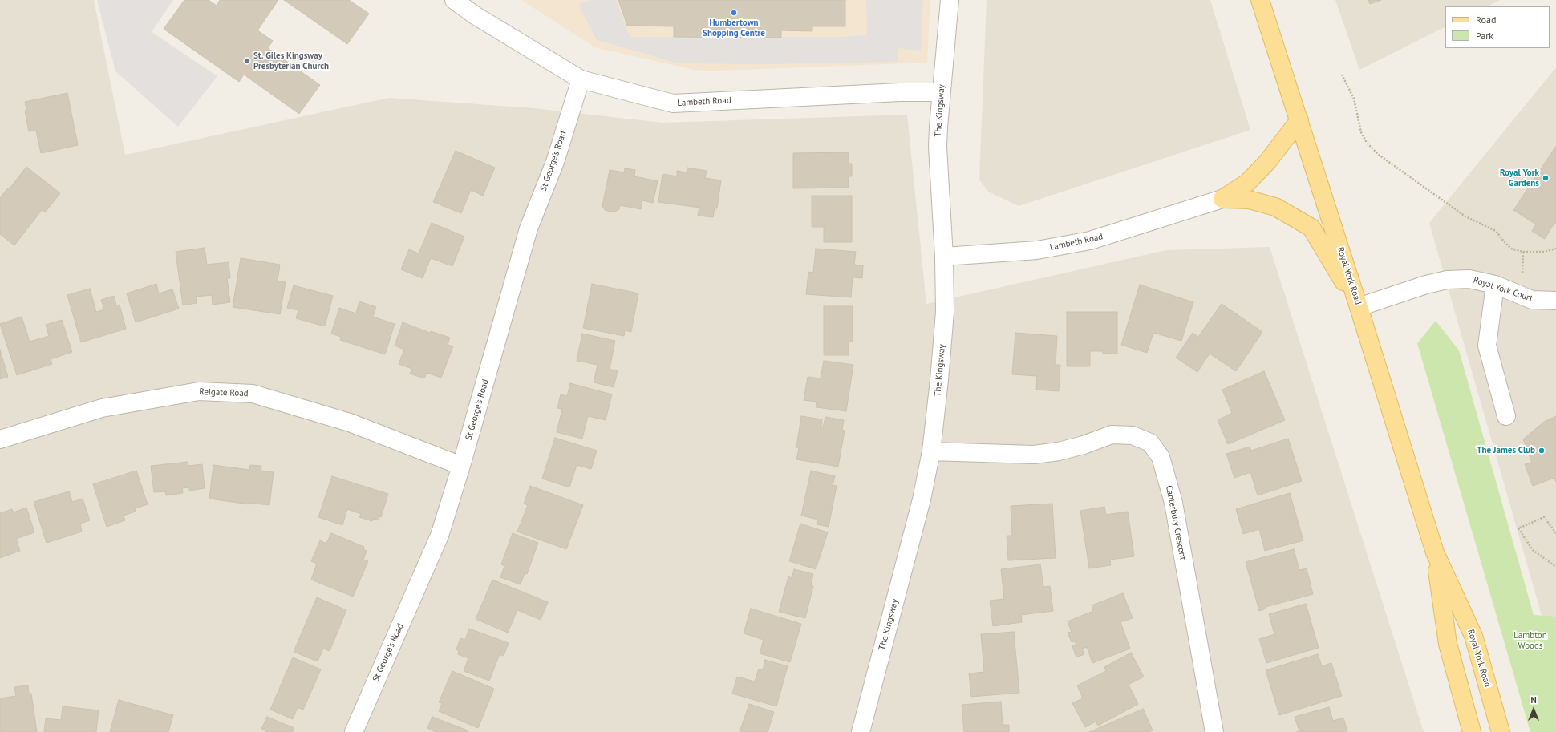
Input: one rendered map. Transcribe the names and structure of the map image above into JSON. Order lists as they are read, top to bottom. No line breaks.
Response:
{"streets":{"main road":["Royal York Road"],"street":["Lambeth Road","The Kingsway","St George's Road","Royal York Court","Reigate Road","Canterbury Crescent"]},"crossings":[["Lambeth Road","The Kingsway"],["Lambeth Road","St George's Road"],["The Kingsway","Canterbury Crescent"],["St George's Road","Reigate Road"],["Royal York Road","Royal York Court"]],"parks":["Lambton Woods"],"places":["Humbertown Shopping Centre","St. Giles Kingsway Presbyterian Church","Royal York Gardens","The James Club"],"legend":["Road","Park"],"north":"top"}
